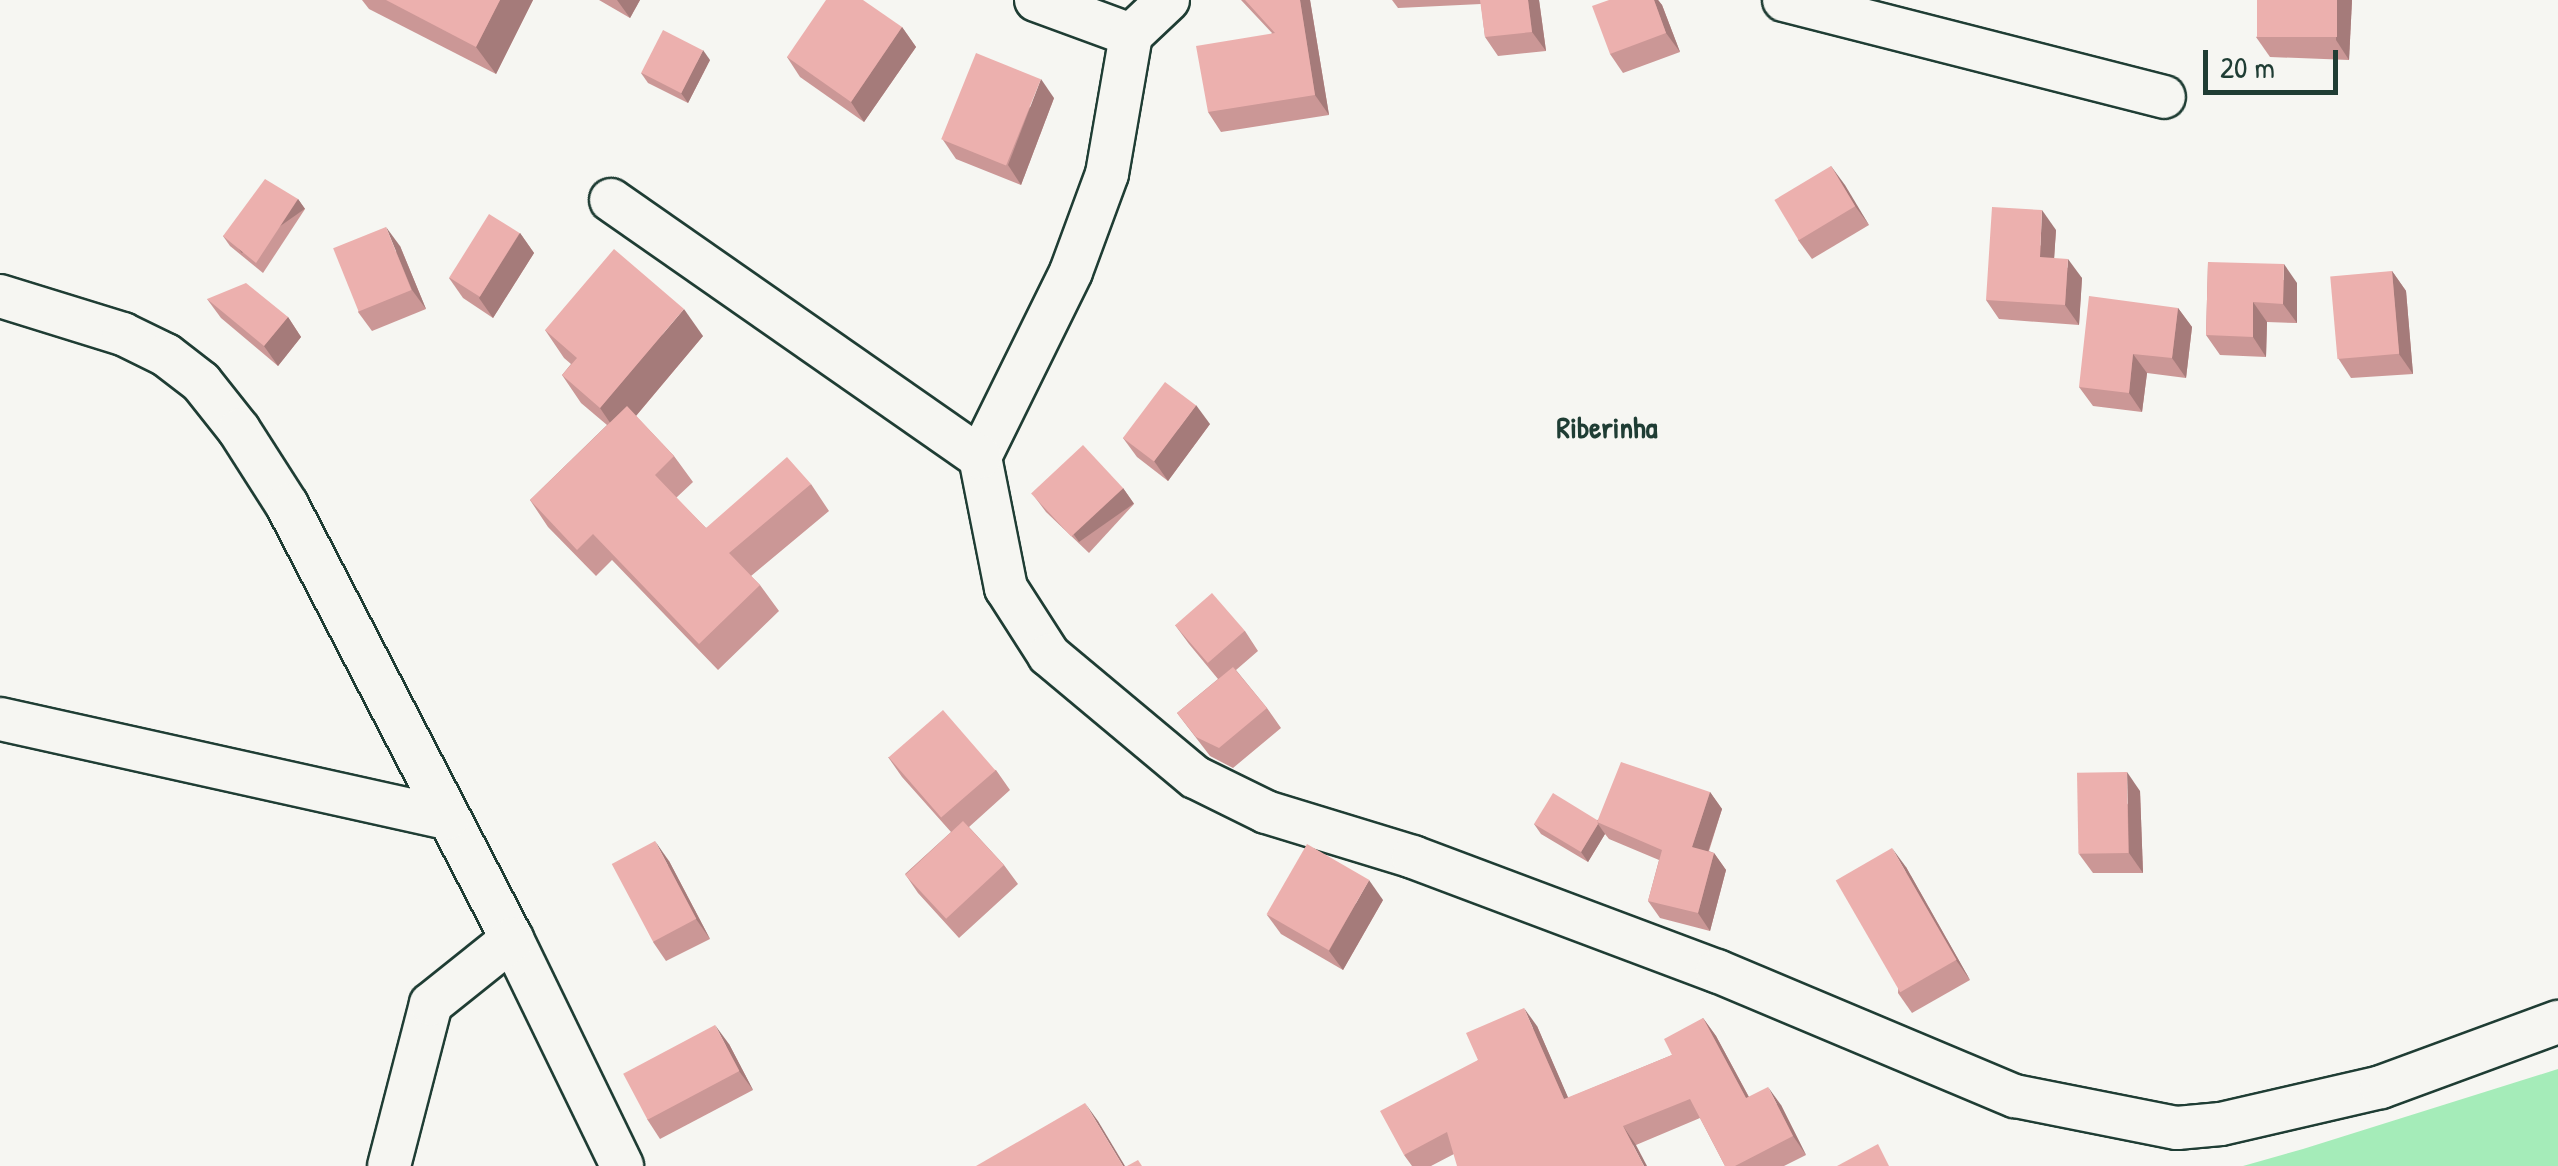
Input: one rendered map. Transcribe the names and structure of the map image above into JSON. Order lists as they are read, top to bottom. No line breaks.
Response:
{"districts":["Riberinha"],"scale_bar":"20 m"}
